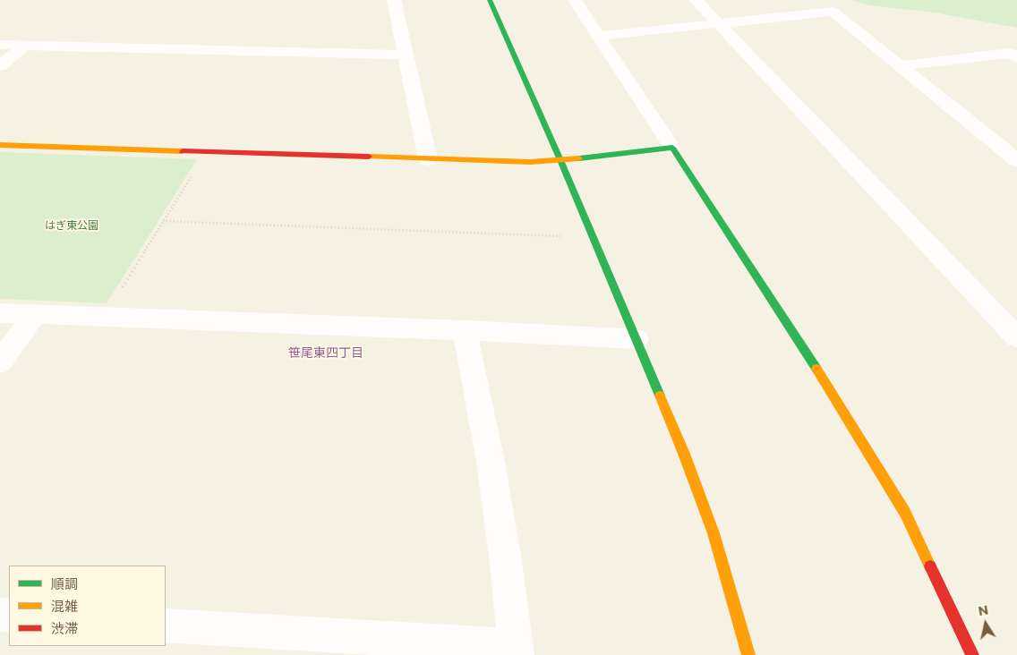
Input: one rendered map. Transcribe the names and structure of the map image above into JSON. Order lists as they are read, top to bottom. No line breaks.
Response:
{"districts":["笹尾東四丁目"],"parks":["はぎ東公園"],"legend":["順調","混雑","渋滞"],"north":"top"}
